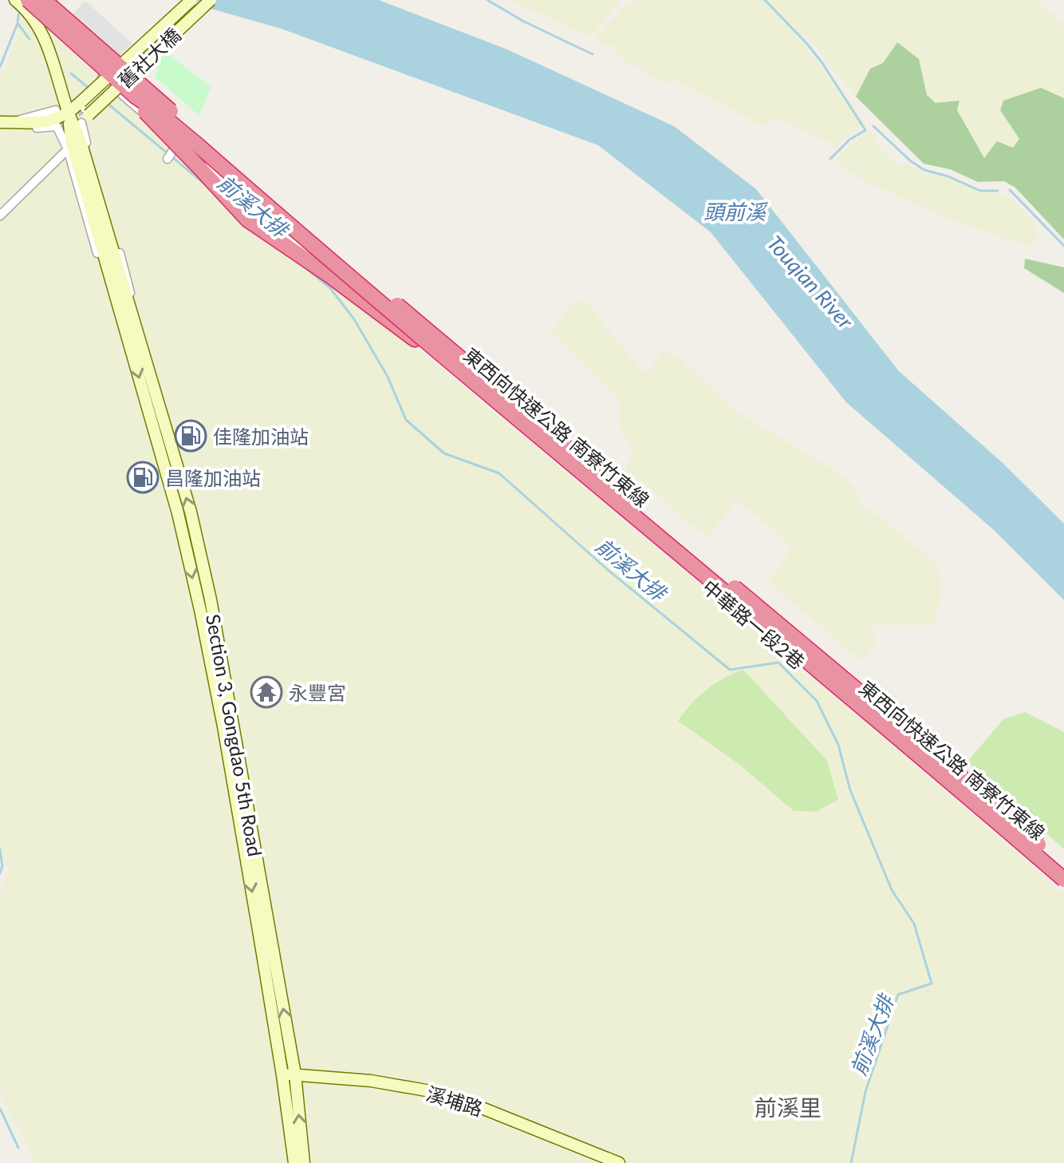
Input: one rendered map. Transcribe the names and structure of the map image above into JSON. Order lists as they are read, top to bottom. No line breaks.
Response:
{"streets":{"highway":["東西向快速公路 南寮竹東線"],"street":["舊社大橋","中華路一段2巷","Section 3, Gongdao 5th Road","溪埔路"]},"crossings":[["舊社大橋","中華路一段2巷"],["舊社大橋","Section 3, Gongdao 5th Road"],["中華路一段2巷","Section 3, Gongdao 5th Road"],["Section 3, Gongdao 5th Road","溪埔路"]],"districts":["前溪里"],"water":["前溪大排","頭前溪","Touqian River"],"places":{"fuel station":["佳隆加油站","昌隆加油站"],"temple":["永豐宮"]}}
